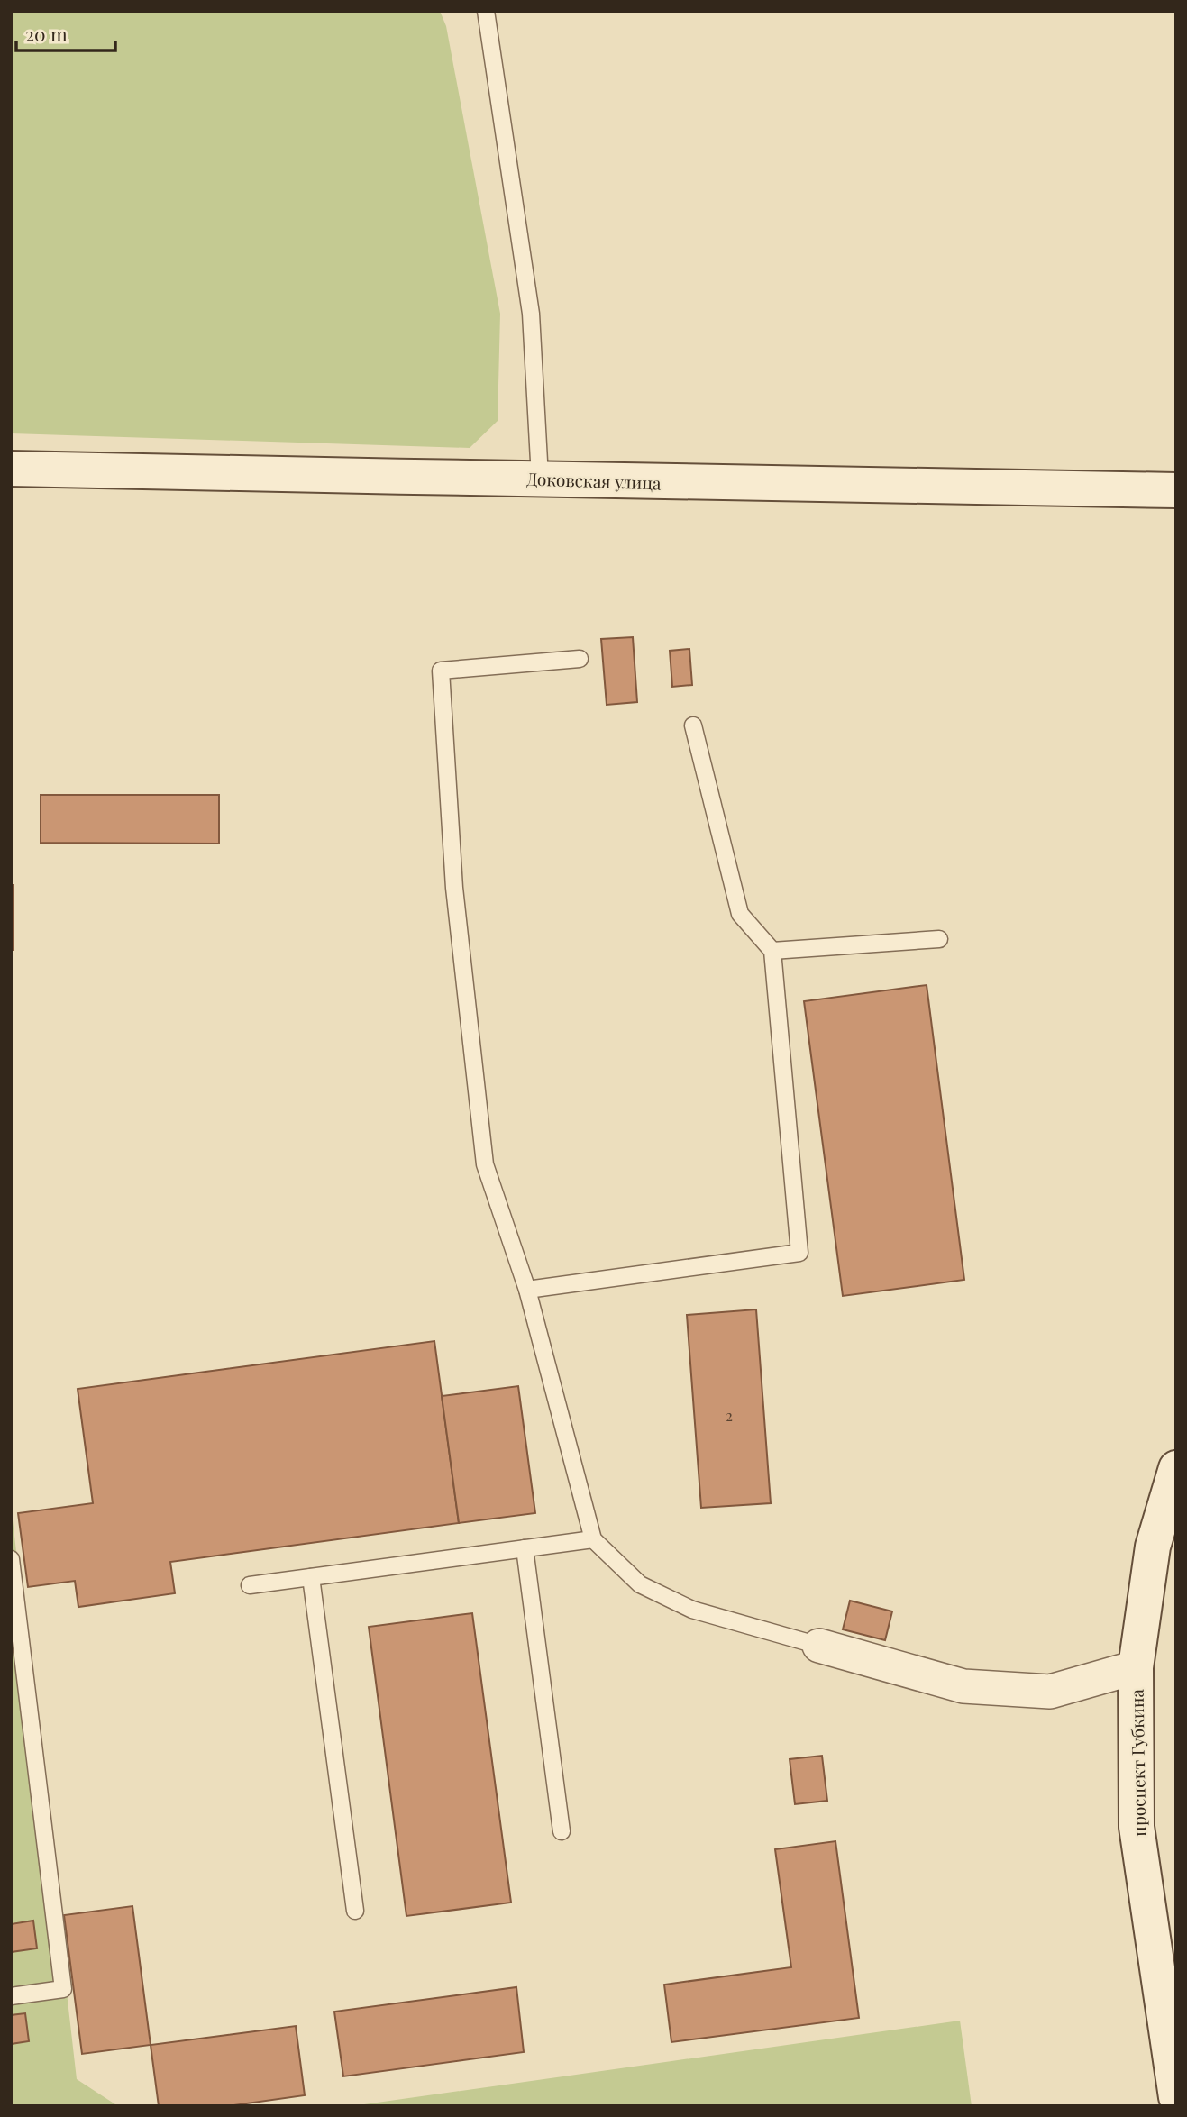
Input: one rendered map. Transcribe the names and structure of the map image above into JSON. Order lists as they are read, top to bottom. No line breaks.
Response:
{"streets":{"street":["Доковская улица","проспект Губкина"]},"house_numbers":["2"],"scale_bar":"20 m"}
